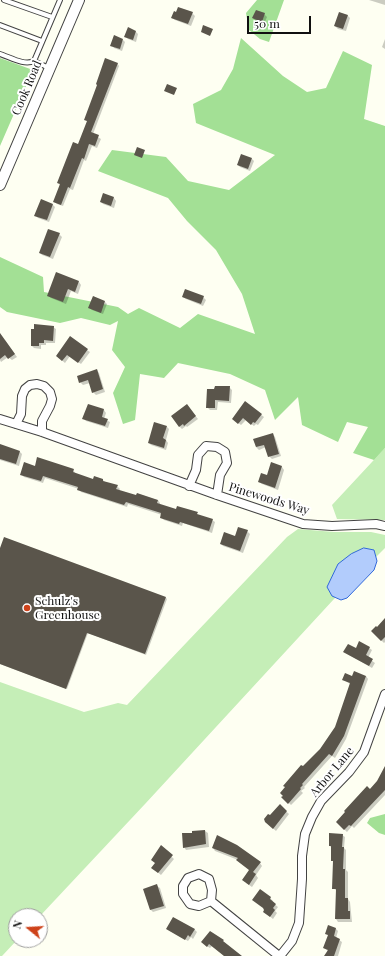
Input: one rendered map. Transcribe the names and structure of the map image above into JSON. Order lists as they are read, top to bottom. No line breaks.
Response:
{"streets":{"street":["Cook Road","Pinewoods Way","Arbor Lane"]},"places":["Schulz's Greenhouse"],"scale_bar":"50 m","north":"left"}
